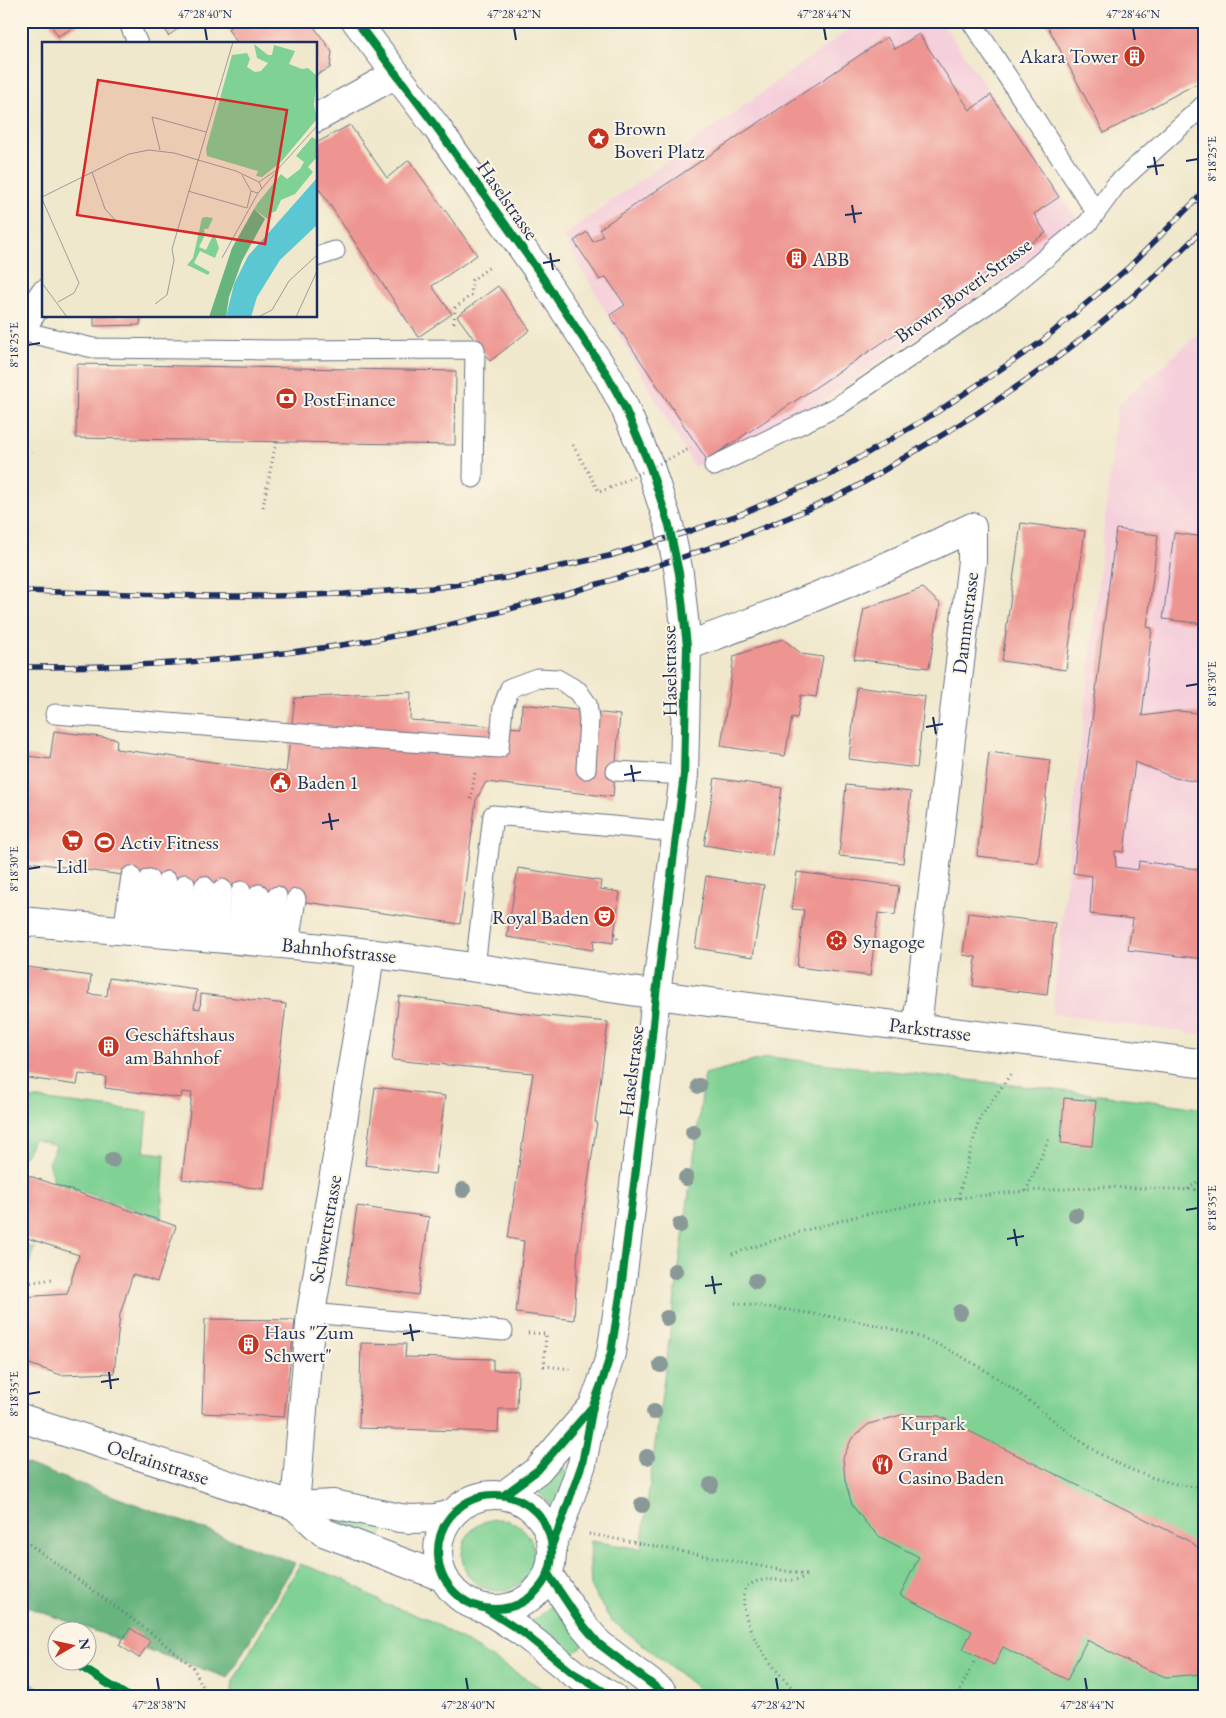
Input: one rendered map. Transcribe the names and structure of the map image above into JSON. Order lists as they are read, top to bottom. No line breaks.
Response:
{"streets":{"street":["Haselstrasse","Dammstrasse","Bahnhofstrasse","Parkstrasse","Schwertstrasse","Oelrainstrasse"],"lane":["Brown-Boveri-Strasse"]},"crossings":[["Haselstrasse","Dammstrasse"],["Haselstrasse","Bahnhofstrasse"],["Haselstrasse","Parkstrasse"],["Haselstrasse","Oelrainstrasse"],["Dammstrasse","Parkstrasse"],["Bahnhofstrasse","Parkstrasse"],["Bahnhofstrasse","Schwertstrasse"],["Schwertstrasse","Oelrainstrasse"]],"parks":["Kurpark"],"places":{"building":["Akara Tower","ABB","Geschäftshaus am Bahnhof","Haus \"Zum Schwert\""],"place":["Brown Boveri Platz"],"bank":["PostFinance"],"public building":["Baden 1"],"supermarket":["Lidl"],"sports":["Activ Fitness"],"theatre":["Royal Baden"],"synagogue":["Synagoge"],"restaurant":["Grand Casino Baden"]},"north":"right","coordinates":["47°28'40\"N","47°28'42\"N","47°28'44\"N","47°28'46\"N","8°18'25\"E","8°18'30\"E","8°18'35\"E","47°28'38\"N"]}
